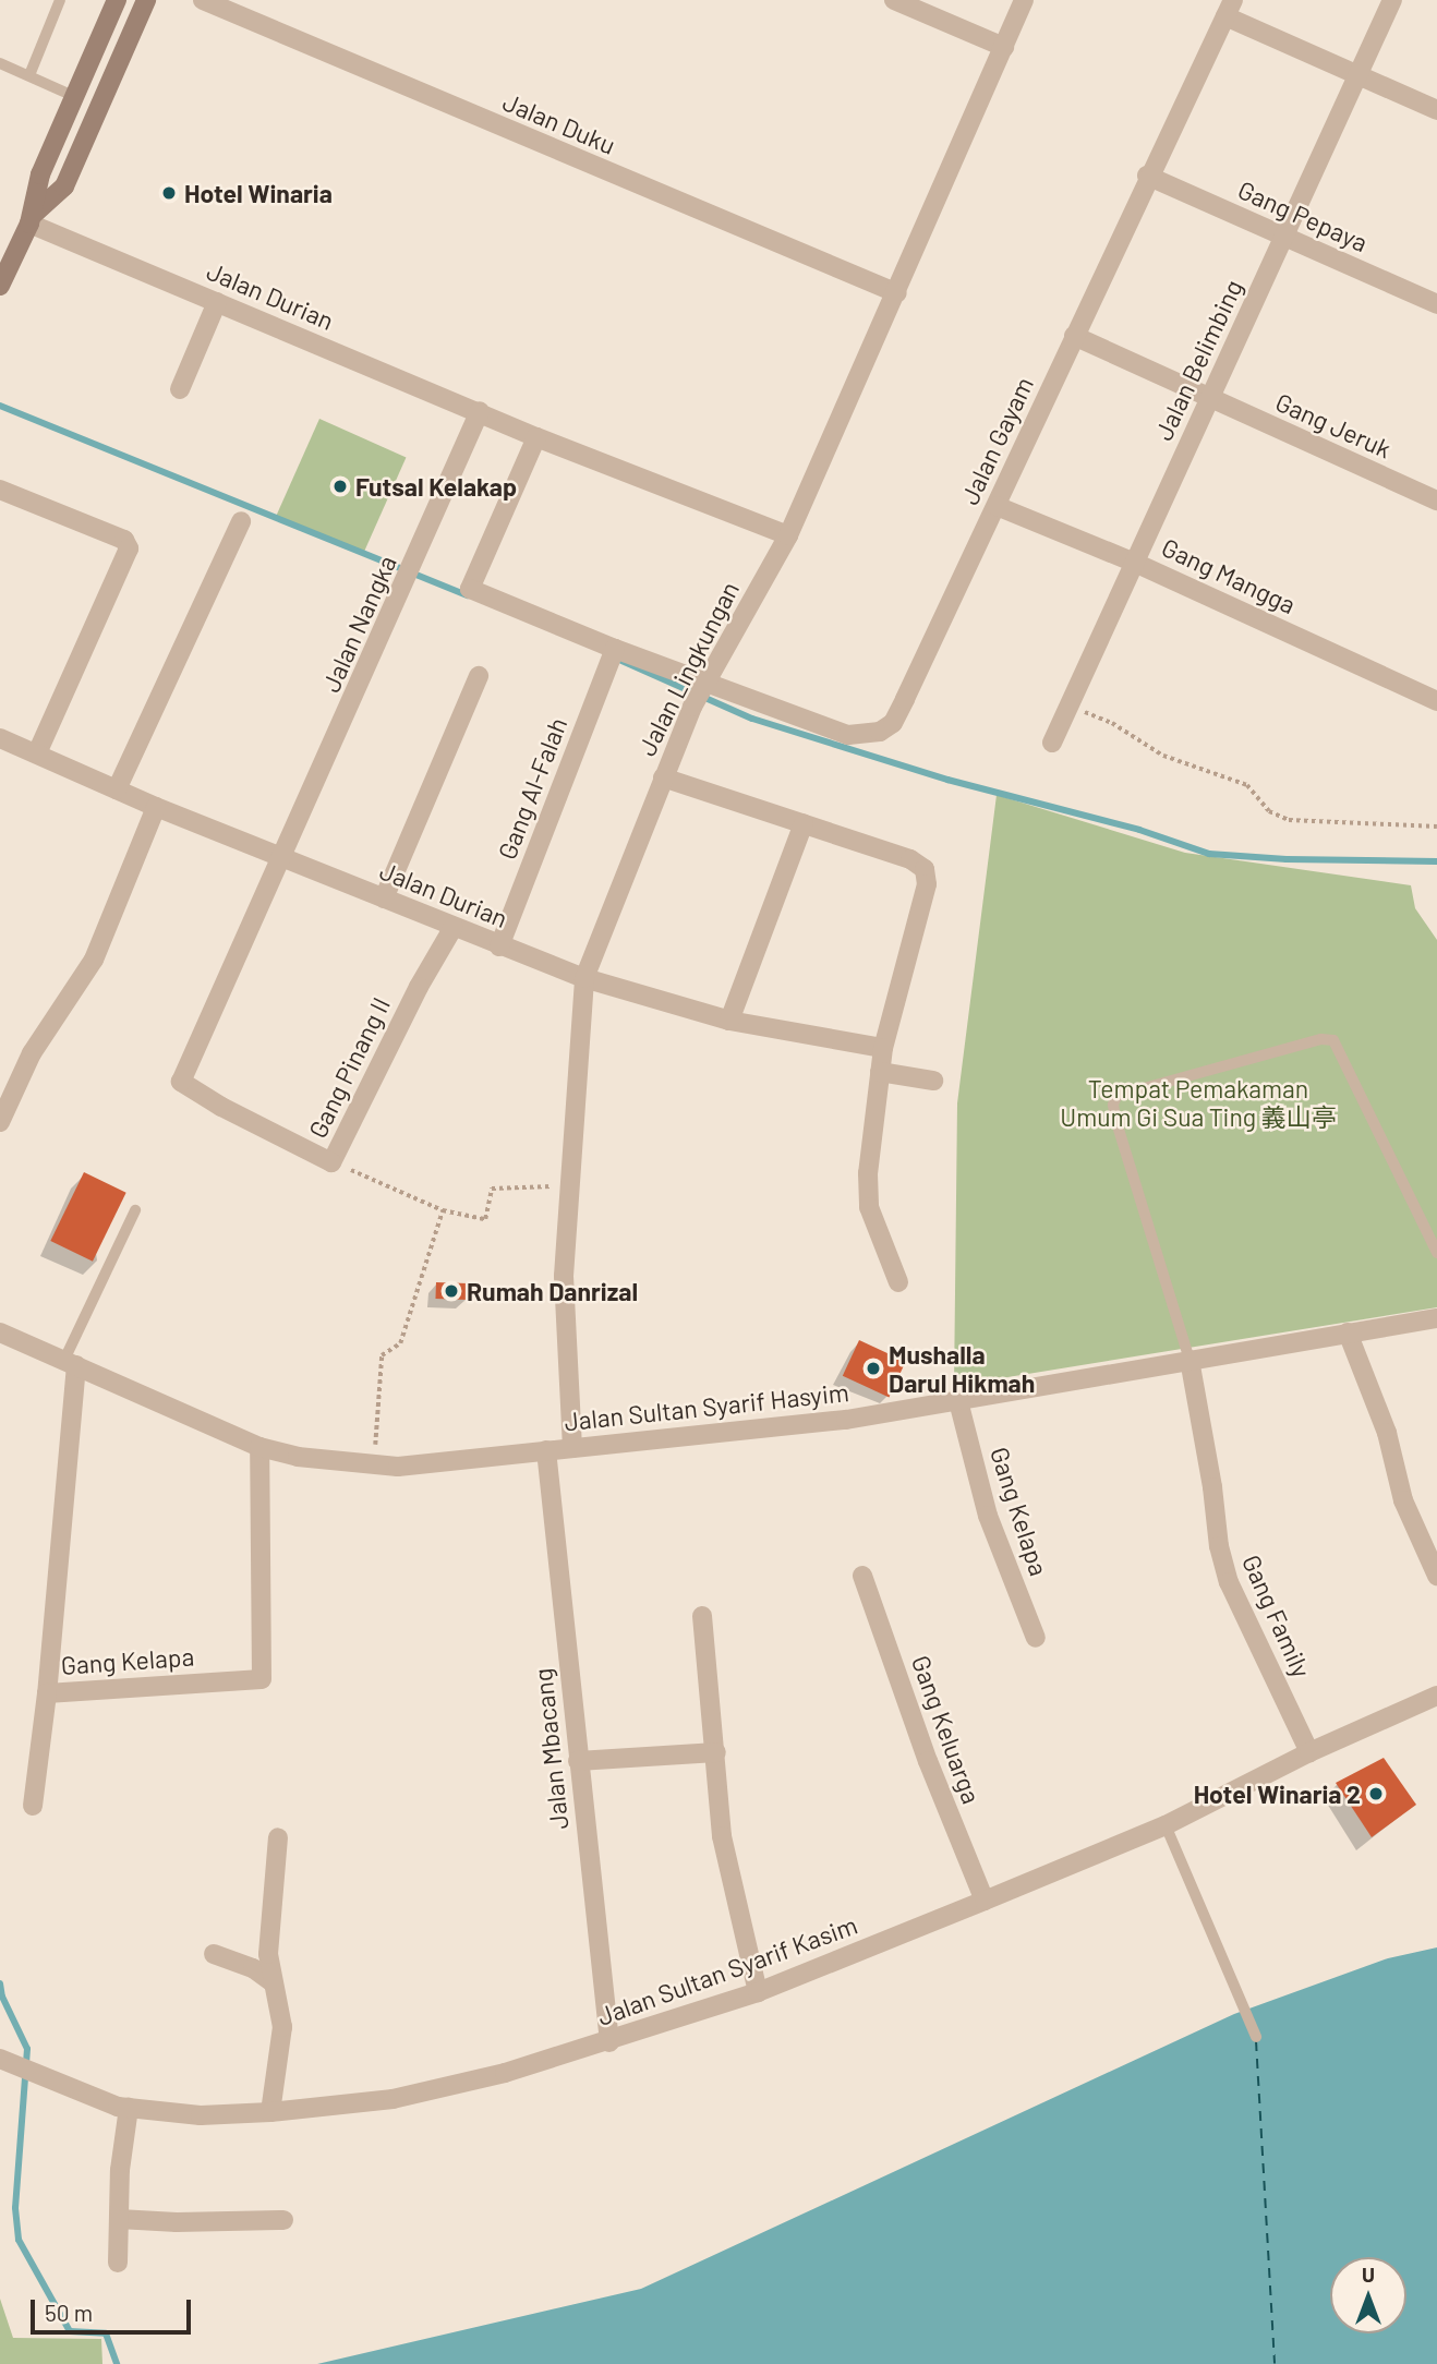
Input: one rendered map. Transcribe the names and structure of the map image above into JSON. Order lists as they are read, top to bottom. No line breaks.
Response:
{"streets":{"street":["Jalan Duku","Gang Pepaya","Jalan Durian","Jalan Belimbing","Gang Jeruk","Jalan Gayam","Gang Mangga","Jalan Nangka","Jalan Lingkungan","Gang Al-Falah","Gang Pinang II","Jalan Sultan Syarif Hasyim","Gang Kelapa","Gang Family","Gang Keluarga","Jalan Mbacang","Jalan Sultan Syarif Kasim"]},"crossings":[["Jalan Duku","Jalan Lingkungan"],["Gang Pepaya","Jalan Belimbing"],["Gang Pepaya","Jalan Gayam"],["Jalan Durian","Jalan Gayam"],["Jalan Durian","Jalan Nangka"],["Jalan Durian","Jalan Lingkungan"],["Jalan Durian","Gang Al-Falah"],["Jalan Durian","Gang Pinang II"],["Jalan Belimbing","Gang Jeruk"],["Jalan Belimbing","Gang Mangga"],["Gang Jeruk","Jalan Gayam"],["Jalan Gayam","Gang Mangga"],["Jalan Gayam","Jalan Lingkungan"],["Jalan Gayam","Gang Al-Falah"],["Jalan Nangka","Gang Pinang II"],["Jalan Lingkungan","Jalan Sultan Syarif Hasyim"],["Jalan Sultan Syarif Hasyim","Gang Kelapa"],["Jalan Sultan Syarif Hasyim","Gang Family"],["Jalan Sultan Syarif Hasyim","Jalan Mbacang"],["Gang Family","Jalan Sultan Syarif Kasim"],["Gang Keluarga","Jalan Sultan Syarif Kasim"],["Jalan Mbacang","Jalan Sultan Syarif Kasim"]],"parks":["Tempat Pemakaman Umum Gi Sua Ting 義山亭"],"places":["Hotel Winaria","Futsal Kelakap","Rumah Danrizal","Mushalla Darul Hikmah","Hotel Winaria 2"],"scale_bar":"50 m","north":"top"}
